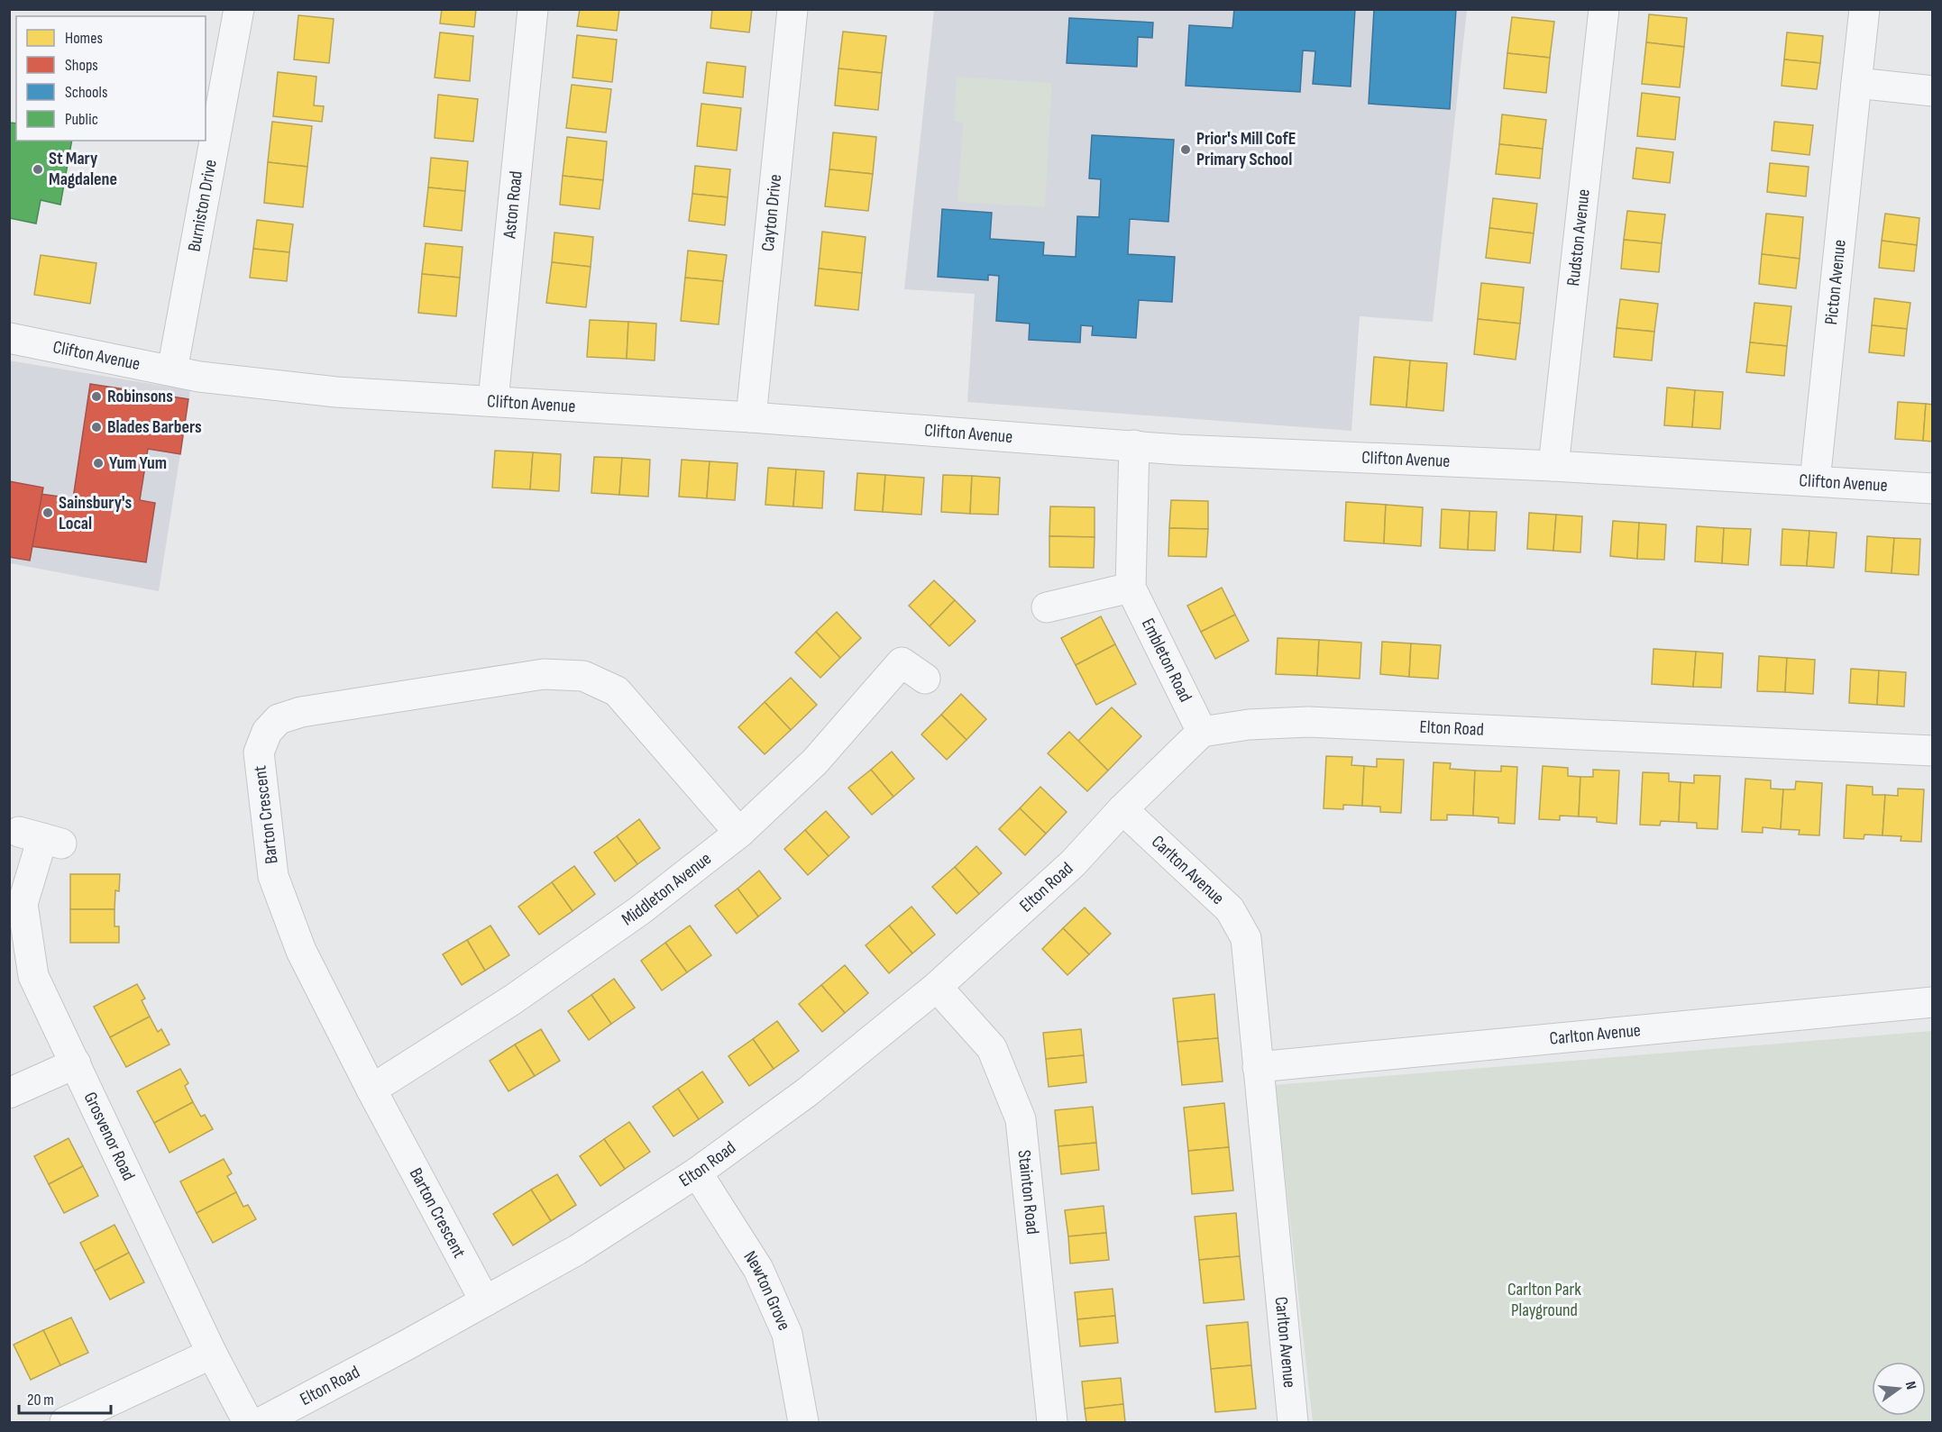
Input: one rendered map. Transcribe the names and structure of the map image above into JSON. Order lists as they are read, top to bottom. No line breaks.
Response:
{"streets":{"street":["Aston Road","Burniston Drive","Cayton Drive","Rudston Avenue","Picton Avenue","Clifton Avenue","Embleton Road","Elton Road","Barton Crescent","Carlton Avenue","Middleton Avenue","Grosvenor Road","Stainton Road","Newton Grove"]},"crossings":[["Aston Road","Clifton Avenue"],["Burniston Drive","Clifton Avenue"],["Cayton Drive","Clifton Avenue"],["Rudston Avenue","Clifton Avenue"],["Picton Avenue","Clifton Avenue"],["Clifton Avenue","Embleton Road"],["Embleton Road","Elton Road"],["Elton Road","Barton Crescent"],["Elton Road","Carlton Avenue"],["Elton Road","Stainton Road"],["Elton Road","Newton Grove"],["Barton Crescent","Middleton Avenue"]],"parks":["Carlton Park Playground"],"places":["Prior's Mill CofE Primary School","St Mary Magdalene","Robinsons","Blades Barbers","Yum Yum","Sainsbury's Local"],"legend":["Homes","Shops","Schools","Public"],"scale_bar":"20 m","north":"right"}
